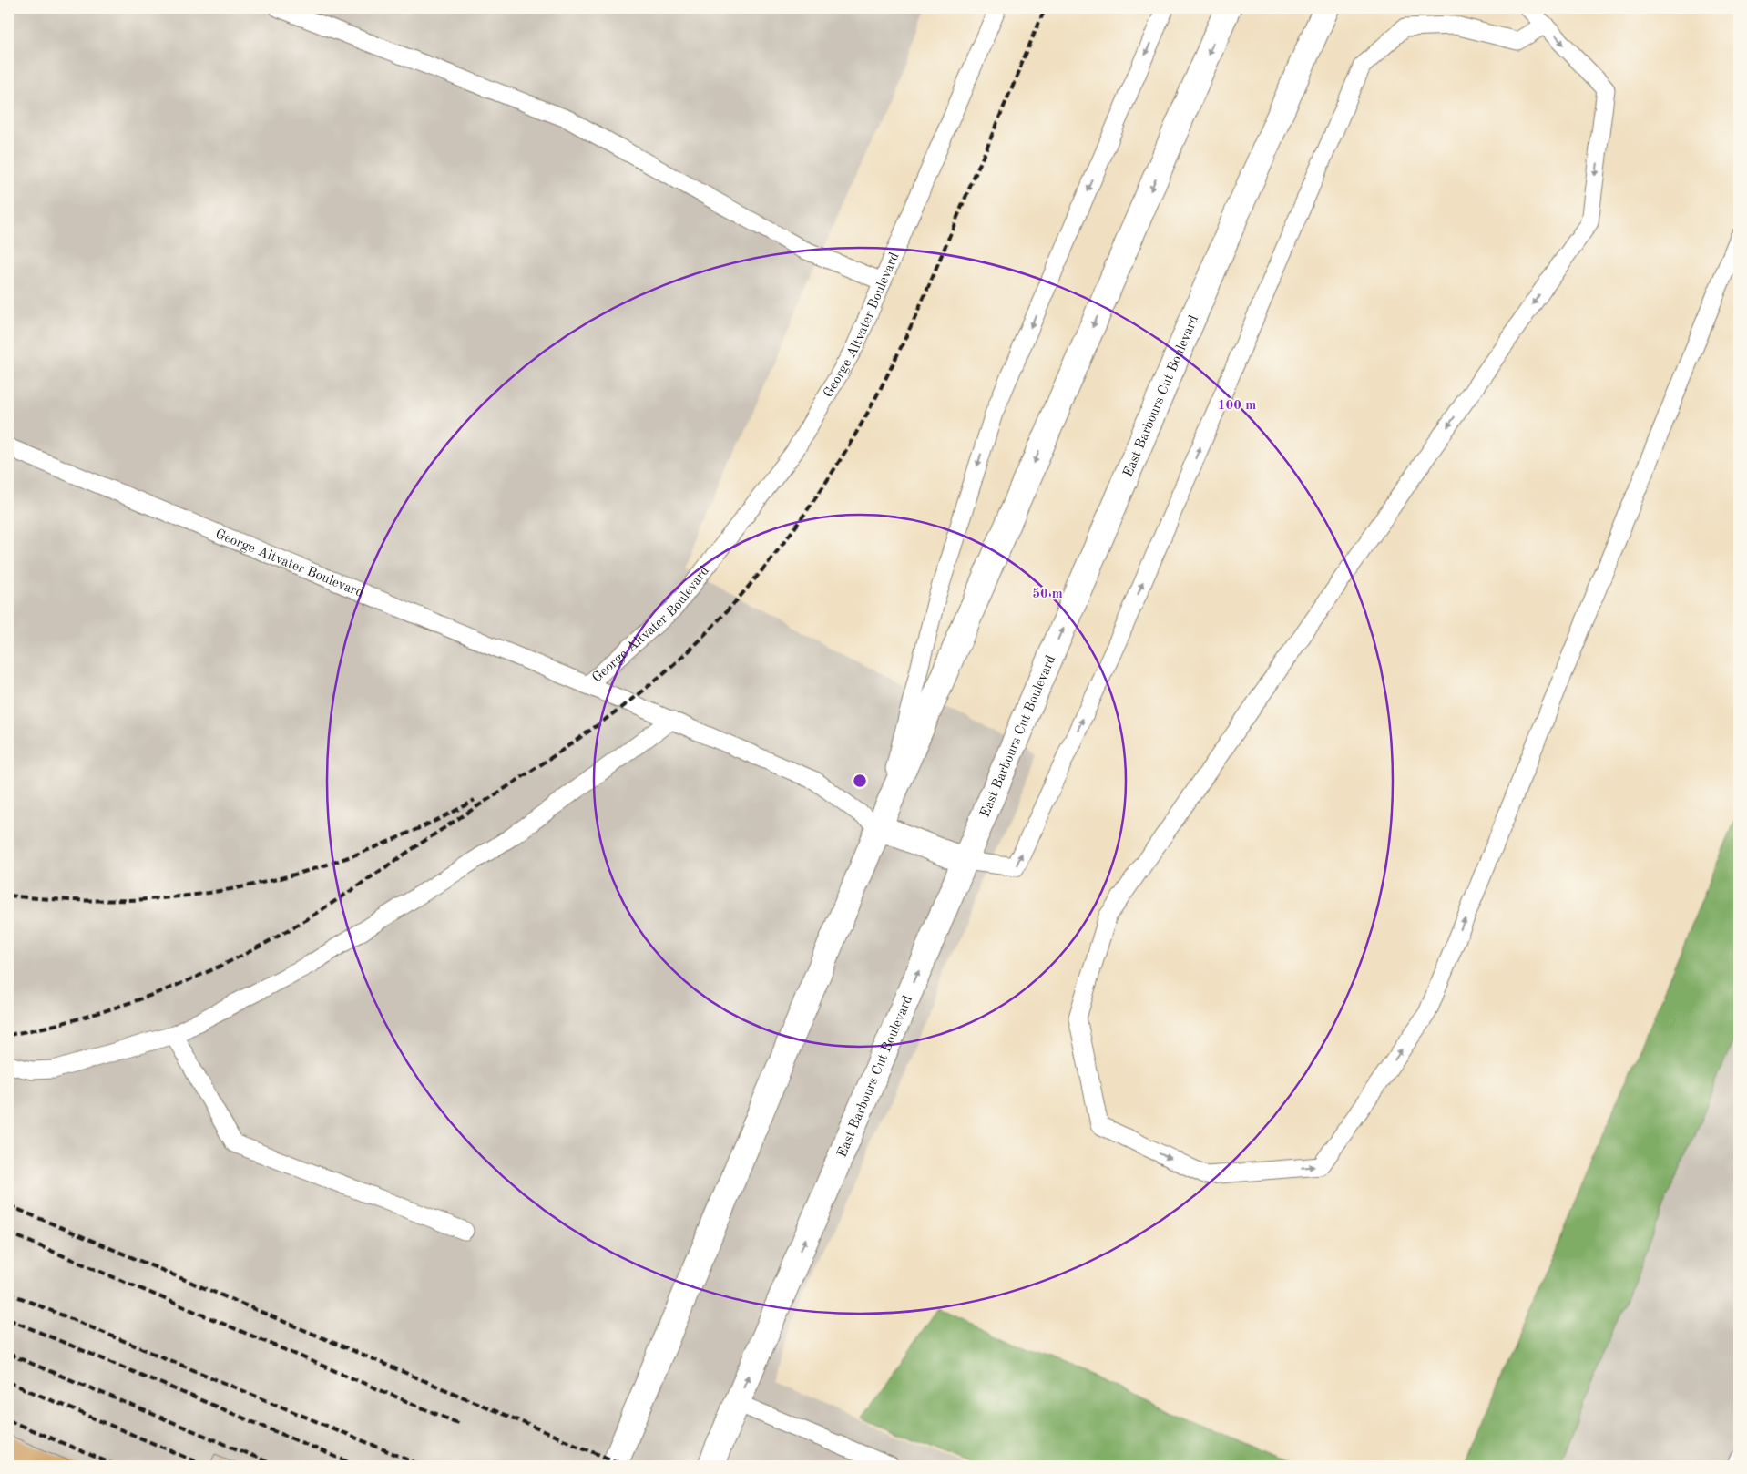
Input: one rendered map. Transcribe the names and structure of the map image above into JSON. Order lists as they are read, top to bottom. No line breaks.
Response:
{"streets":{"street":["East Barbours Cut Boulevard"],"lane":["George Altvater Boulevard"]},"rings":["100 m","50 m"]}
